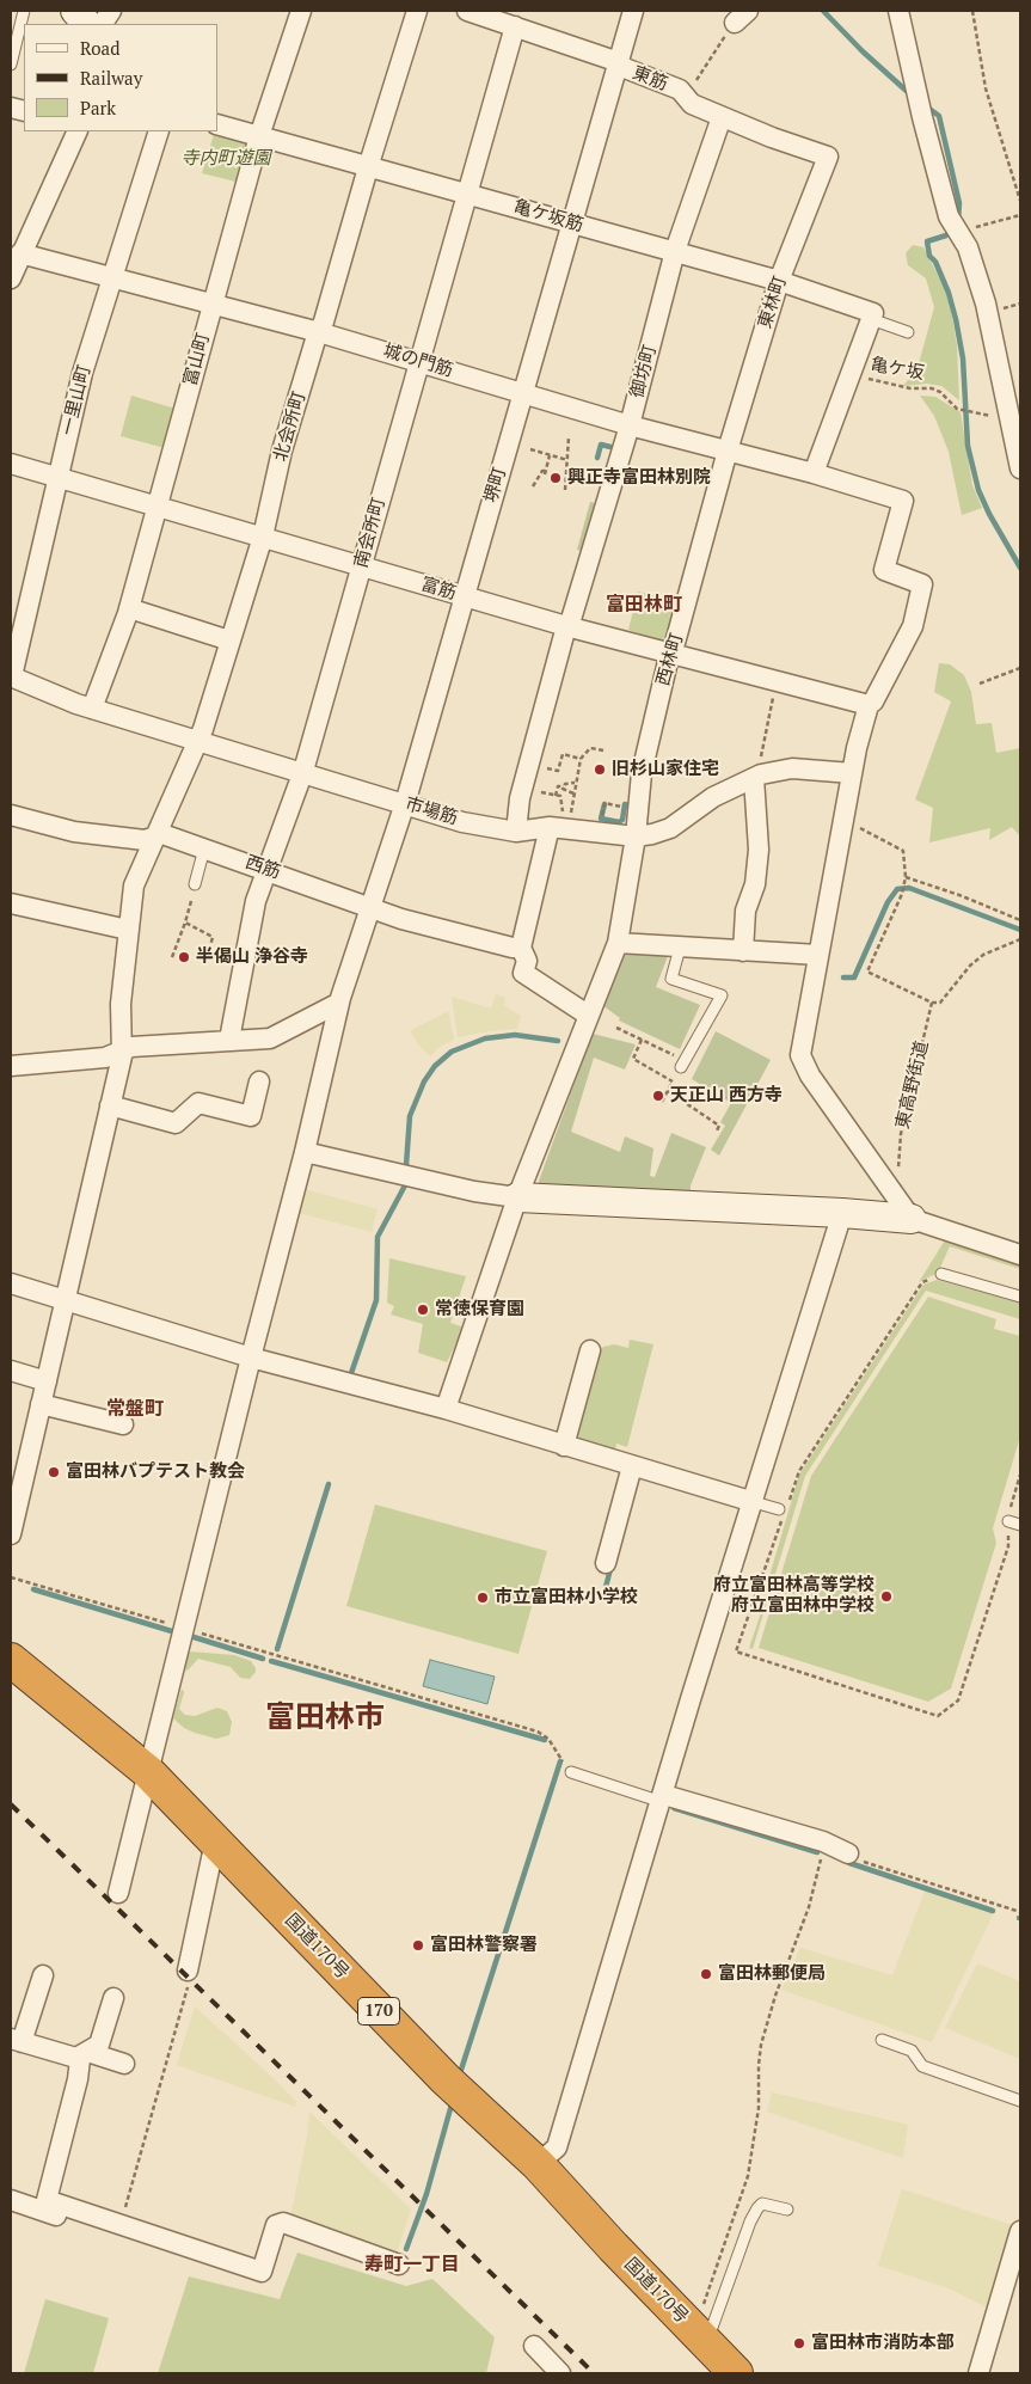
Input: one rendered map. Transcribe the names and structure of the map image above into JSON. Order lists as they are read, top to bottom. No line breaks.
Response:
{"streets":{"highway":["国道170号","170"],"street":["東筋","亀ケ坂筋","東林町","富山町","城の門筋","御坊町","一里山町","北会所町","堺町","南会所町","富筋","西林町","市場筋","西筋"],"path":["亀ケ坂","東高野街道"]},"crossings":[["東筋","東林町"],["東筋","御坊町"],["東筋","堺町"],["東筋","南会所町"],["亀ケ坂筋","東林町"],["亀ケ坂筋","富山町"],["亀ケ坂筋","御坊町"],["亀ケ坂筋","北会所町"],["亀ケ坂筋","堺町"],["亀ケ坂筋","南会所町"],["東林町","城の門筋"],["東林町","西林町"],["富山町","城の門筋"],["富山町","富筋"],["富山町","市場筋"],["城の門筋","御坊町"],["城の門筋","一里山町"],["城の門筋","北会所町"],["城の門筋","堺町"],["城の門筋","南会所町"],["城の門筋","富筋"],["城の門筋","西林町"],["御坊町","富筋"],["御坊町","市場筋"],["一里山町","富筋"],["一里山町","市場筋"],["北会所町","富筋"],["北会所町","市場筋"],["北会所町","西筋"],["堺町","富筋"],["堺町","市場筋"],["堺町","西筋"],["堺町","国道170号"],["南会所町","富筋"],["南会所町","市場筋"],["南会所町","西筋"],["富筋","西林町"],["西林町","市場筋"]],"districts":["富田林町","常盤町","富田林市","寿町一丁目"],"parks":["寺内町遊園"],"places":["興正寺富田林別院","旧杉山家住宅","半偈山 浄谷寺","天正山 西方寺","常徳保育園","富田林バプテスト教会","府立富田林高等学校 府立富田林中学校","市立富田林小学校","富田林警察署","富田林郵便局","富田林市消防本部"],"legend":["Road","Railway","Park"]}
